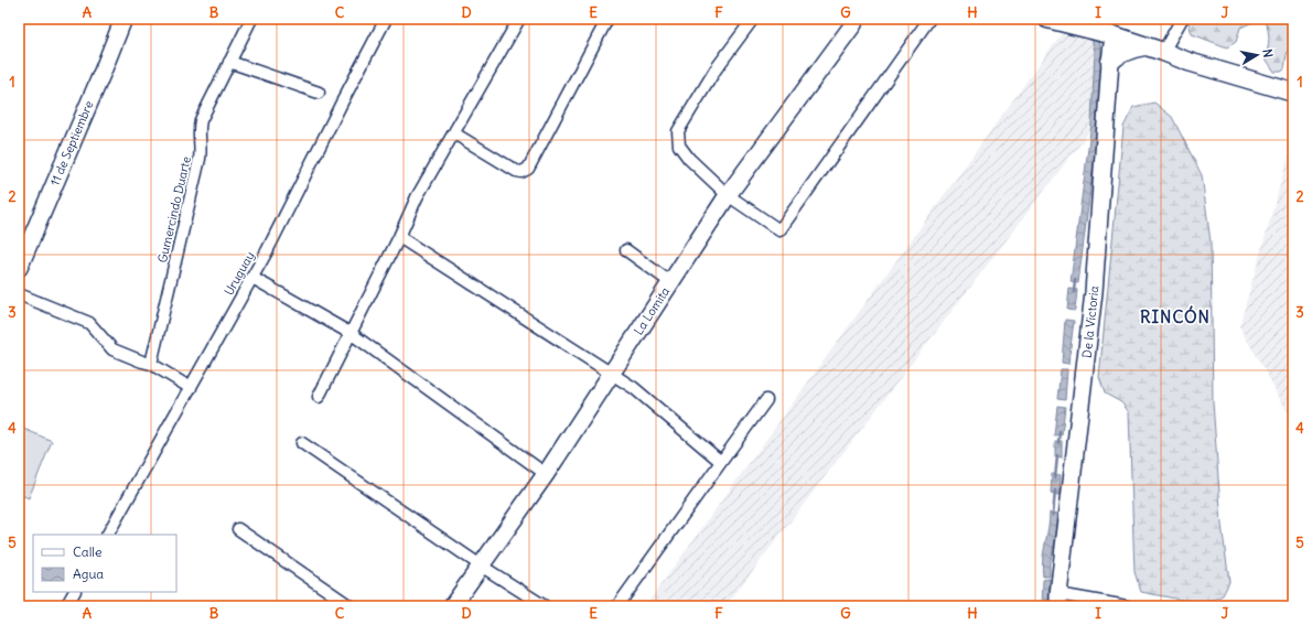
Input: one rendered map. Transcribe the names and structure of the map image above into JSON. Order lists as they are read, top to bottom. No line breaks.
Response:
{"streets":{"main road":["11 de Septiembre","La Lomita","De la Victoria"],"street":["Gumercindo Duarte","Uruguay"]},"districts":["RINCÓN"],"legend":["Calle","Agua"],"north":"right","grid":{"columns":["A","B","C","D","E","F","G","H","I","J"],"rows":["1","2","3","4","5"]}}
